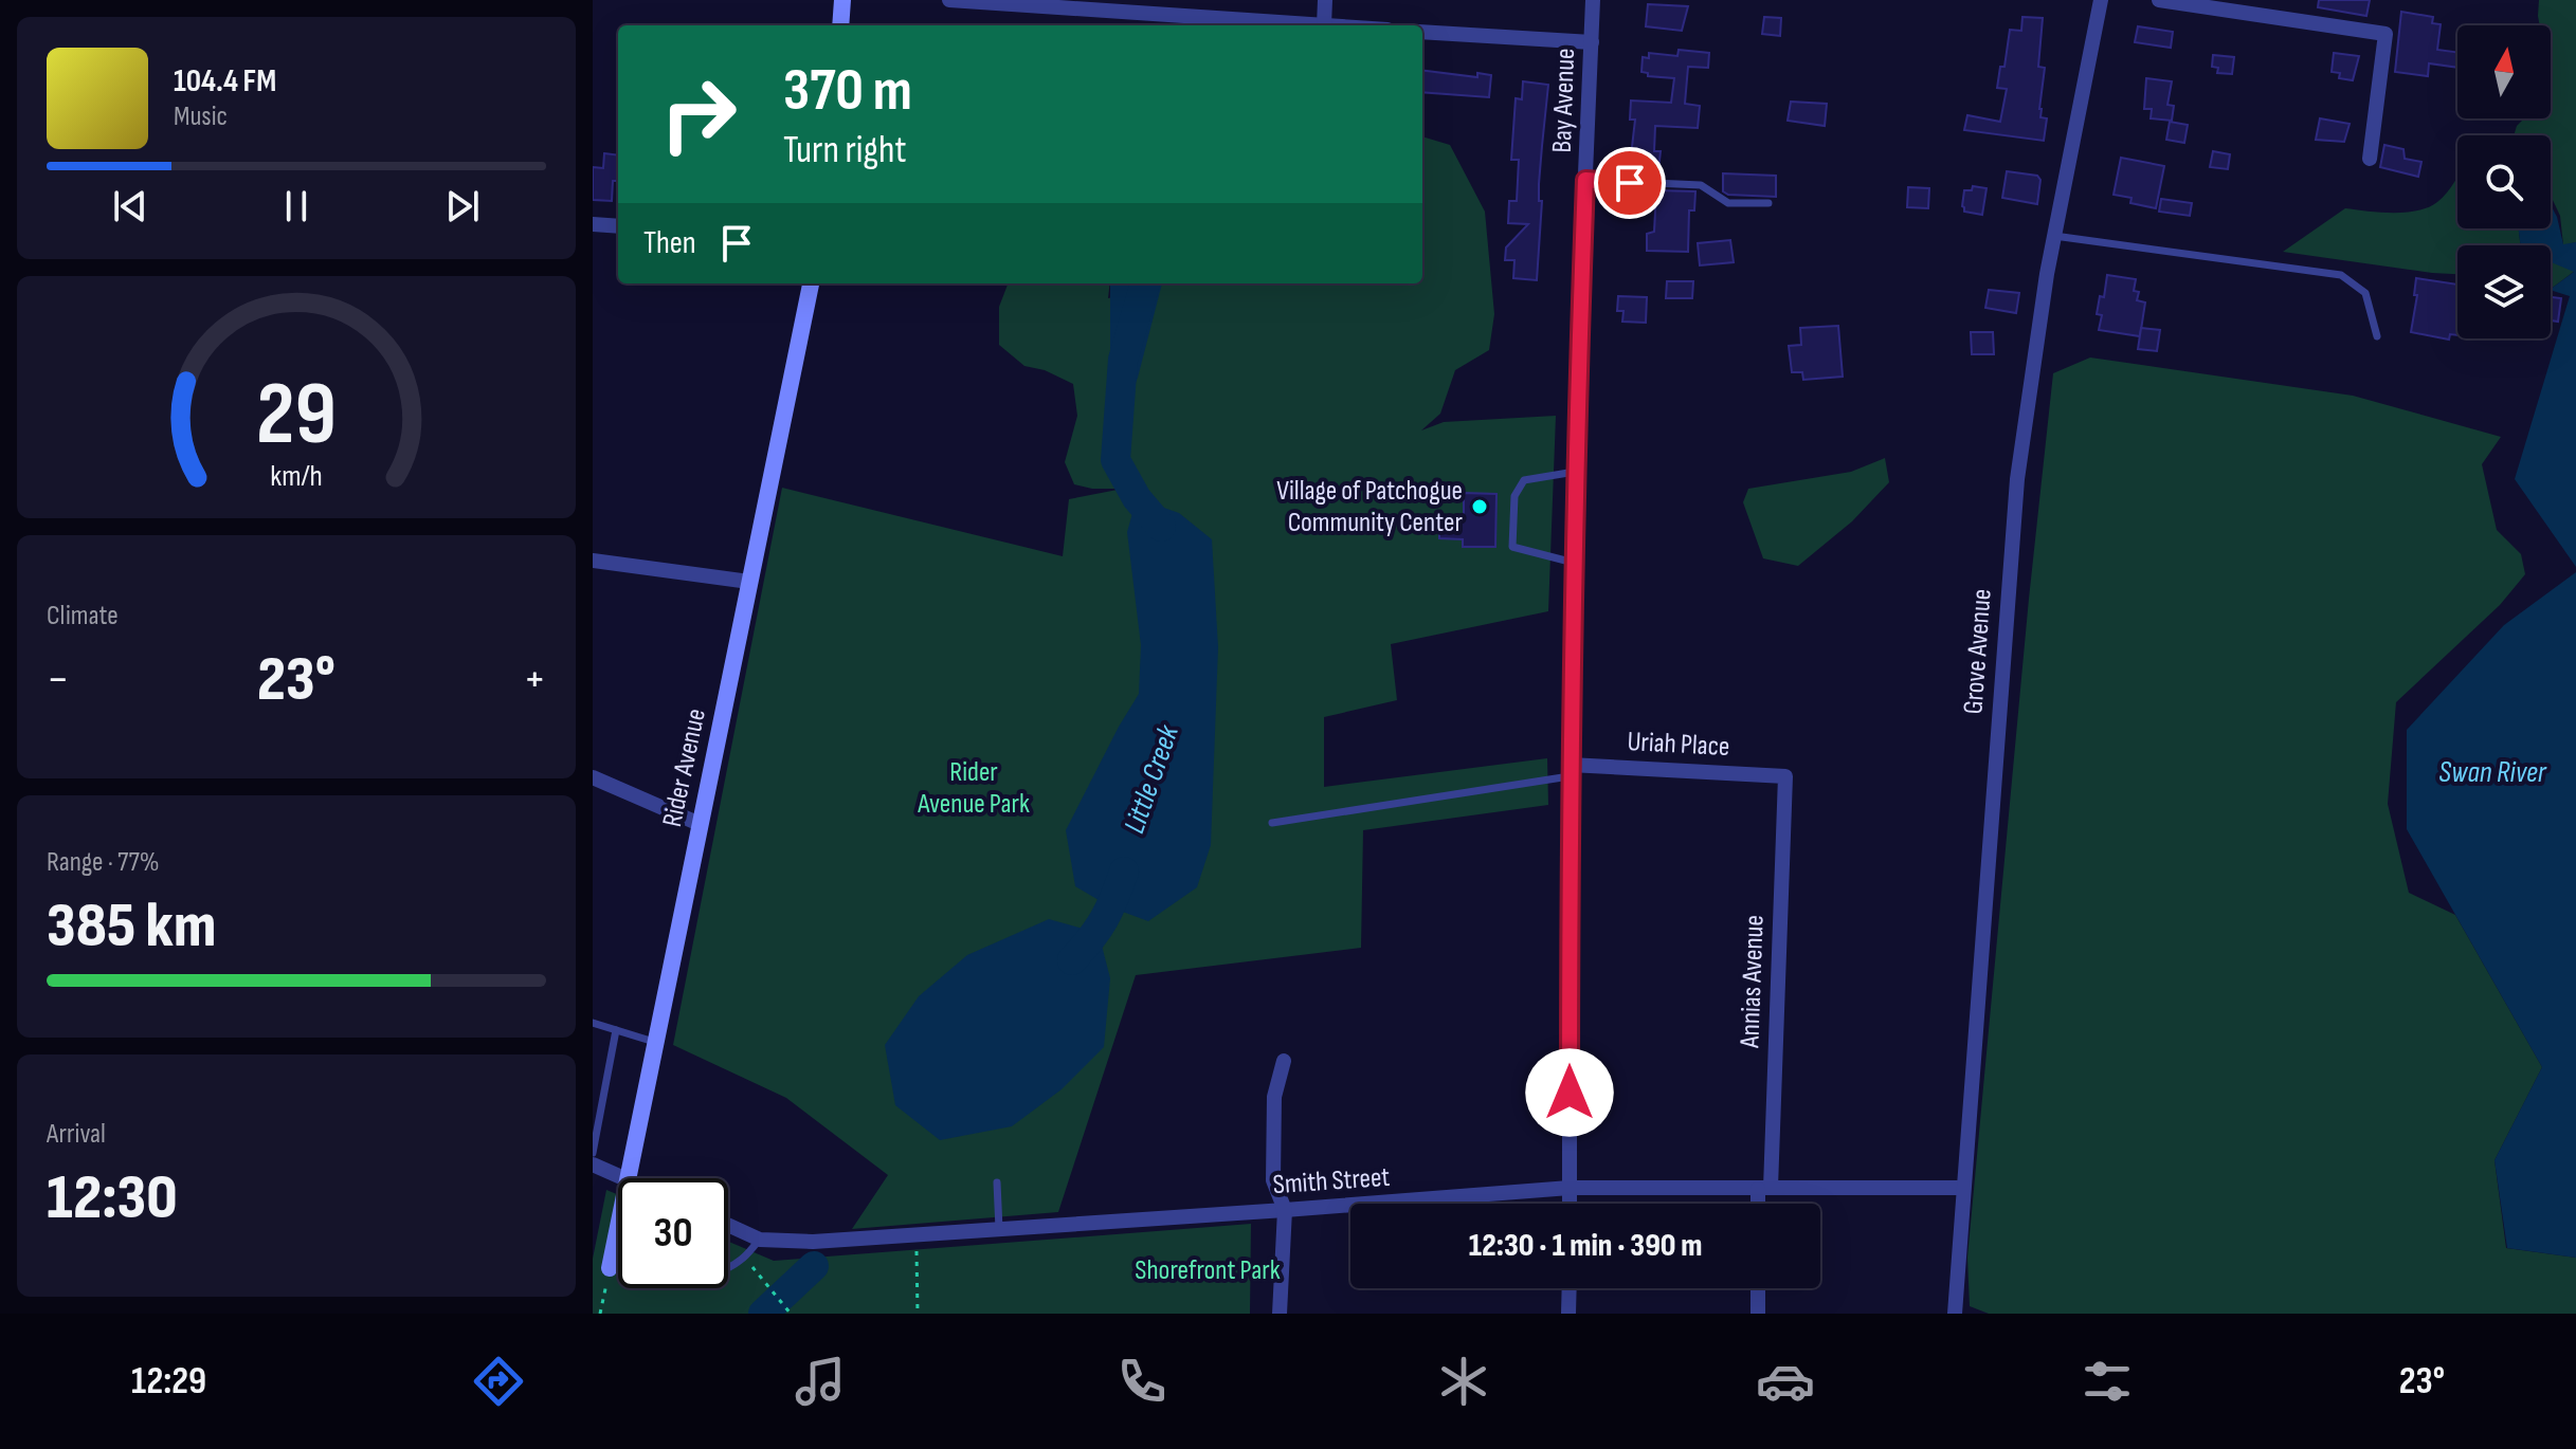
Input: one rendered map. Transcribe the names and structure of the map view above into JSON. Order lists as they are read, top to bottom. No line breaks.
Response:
{"streets":{"street":["Bay Avenue","Grove Avenue","Uriah Place","Rider Avenue","Annias Avenue","Smith Street"]},"crossings":[["Bay Avenue","Uriah Place"],["Bay Avenue","Smith Street"],["Grove Avenue","Smith Street"],["Uriah Place","Annias Avenue"],["Annias Avenue","Smith Street"]],"water":["Swan River","Little Creek"],"parks":["Rider Avenue Park","Shorefront Park"],"places":["Village of Patchogue Community Center"],"north":"top","page":{"turn":["370 m","Turn right"],"song":["104.4 FM","Music"],"then":"Then","tile":["Climate",["Range · 77%","385 km"],["Arrival","12:30"]],"heat":["−","23°","+"],"limit":"30","trip":"12:30 · 1 min · 390 m","tabs":["12:29","23°"],"gauge":["29","km/h"]}}
